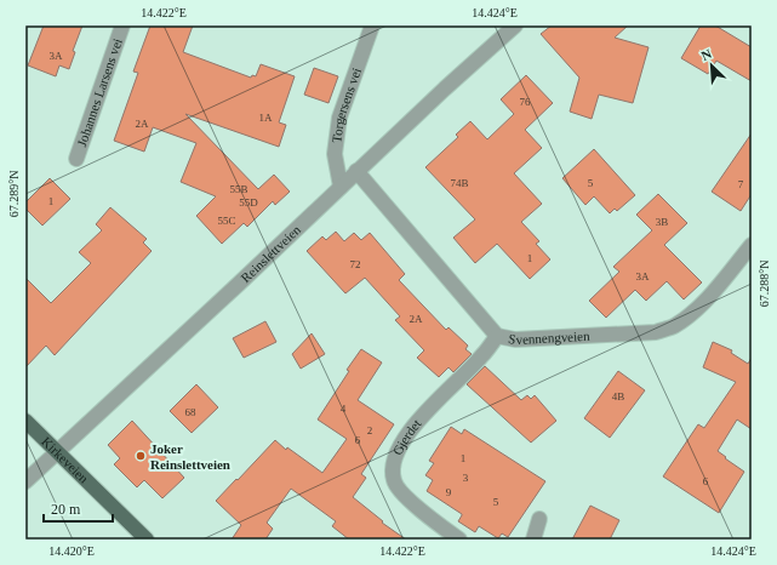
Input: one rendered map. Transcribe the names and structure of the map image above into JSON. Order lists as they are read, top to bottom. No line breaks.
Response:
{"streets":{"main road":["Kirkeveien"],"street":["Johannes Larsens vei","Torgersens vei","Reinslettveien","Svennengveien","Gjerdet"]},"crossings":[["Torgersens vei","Reinslettveien"],["Reinslettveien","Svennengveien"],["Reinslettveien","Kirkeveien"],["Svennengveien","Gjerdet"]],"places":["Joker Reinslettveien"],"house_numbers":["3A","76","1A","2A","74B","5","7","55B","1","55D","55C","3B","1","72","3A","2A","4B","4","68","2","6","1","3","6","9","5"],"scale_bar":"20 m","north":"top left","coordinates":["14.422°E","14.424°E","67.289°N","67.288°N","14.420°E"]}
